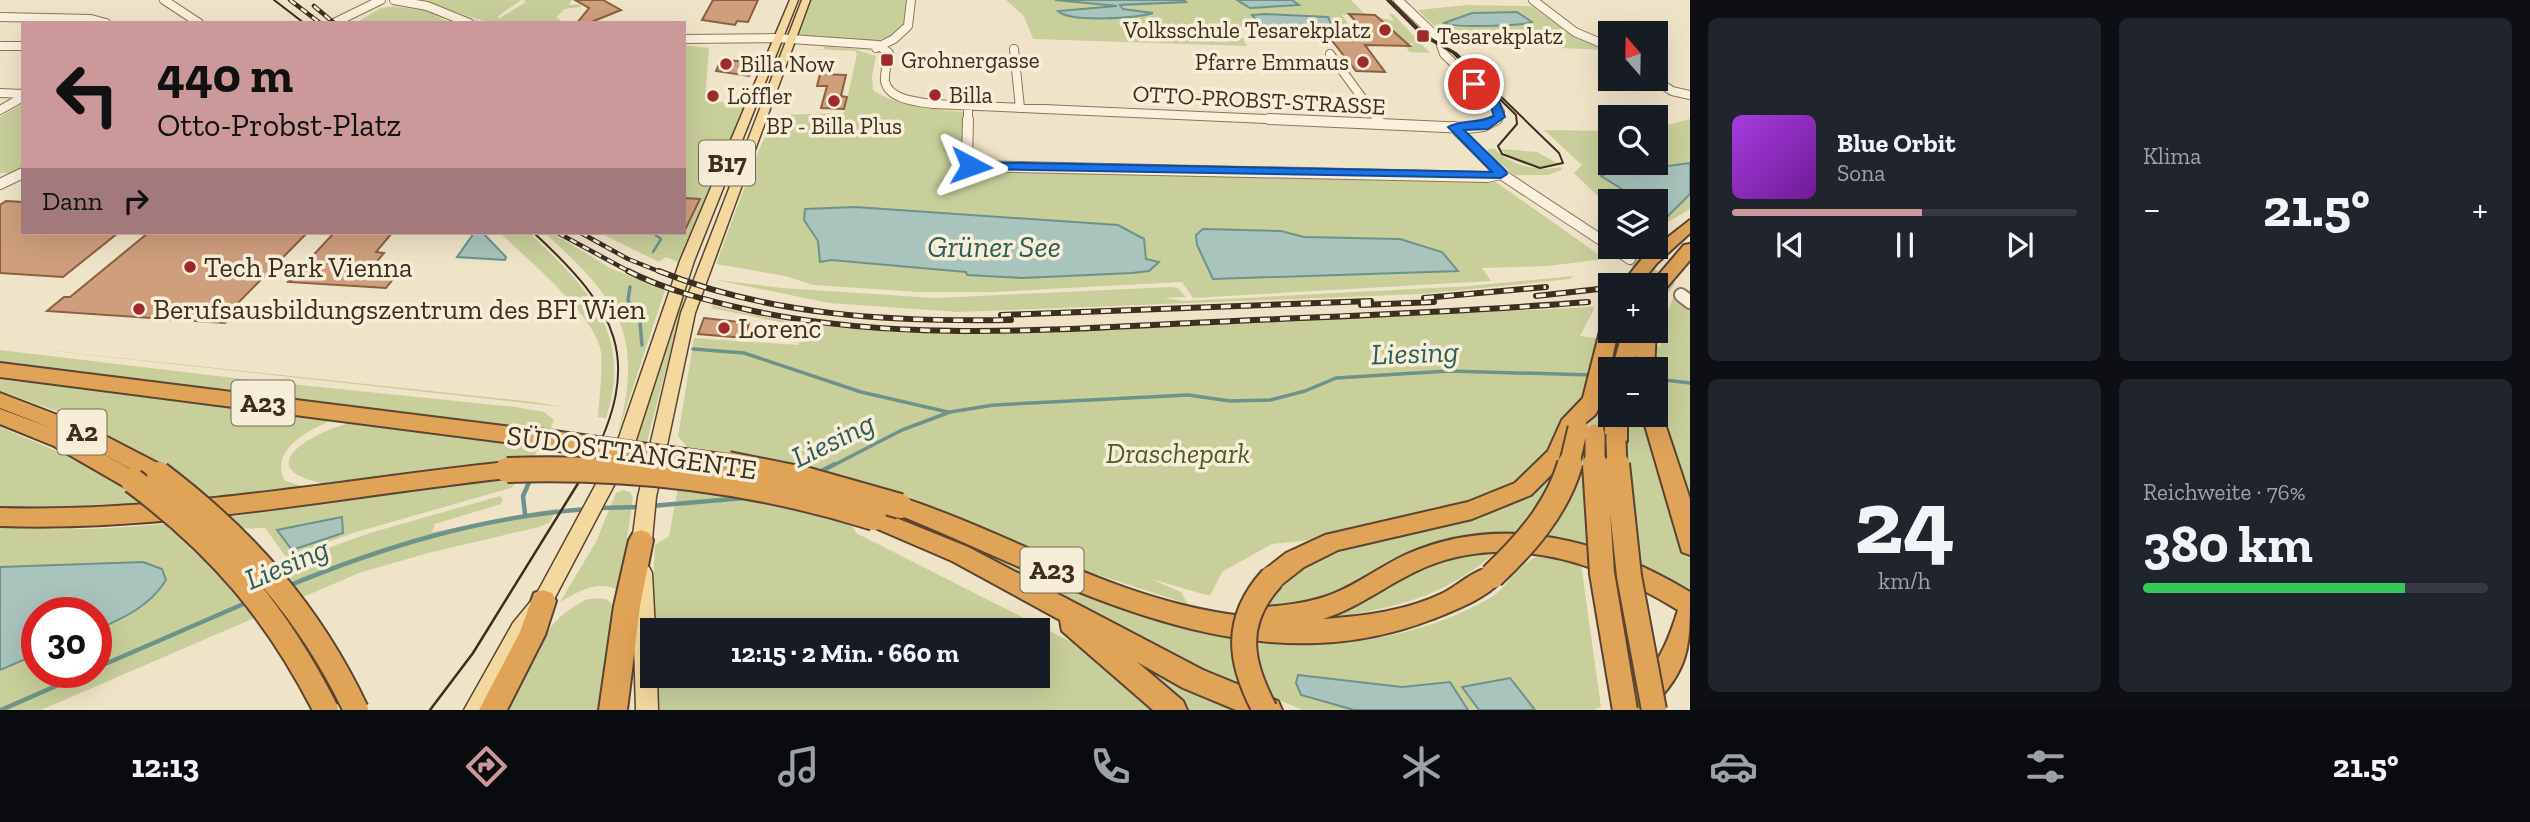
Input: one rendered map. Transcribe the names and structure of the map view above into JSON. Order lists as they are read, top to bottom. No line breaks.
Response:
{"streets":{"highway":["A23","A2","SÜDOSTTANGENTE"],"main road":["B17"],"street":["OTTO-PROBST-STRASSE"]},"water":["Grüner See","Liesing"],"parks":["Draschepark"],"places":{"other":["Volksschule Tesarekplatz","Pfarre Emmaus","Billa Now","Billa","Löffler","BP - Billa Plus","Tech Park Vienna","Berufsausbildungszentrum des BFI Wien","Lorenc"],"transit":["Tesarekplatz","Grohnergasse"]},"north":"top","page":{"tile":["Klima",["24","km/h"],["Reichweite · 76%","380 km"]],"map_buttons":["+","−"],"turn":["440 m","Otto-Probst-Platz"],"song":["Blue Orbit","Sona"],"then":"Dann","heat":["−","21.5°","+"],"limit":"30","trip":"12:15 · 2 Min. · 660 m","tabs":["12:13","21.5°"]}}
